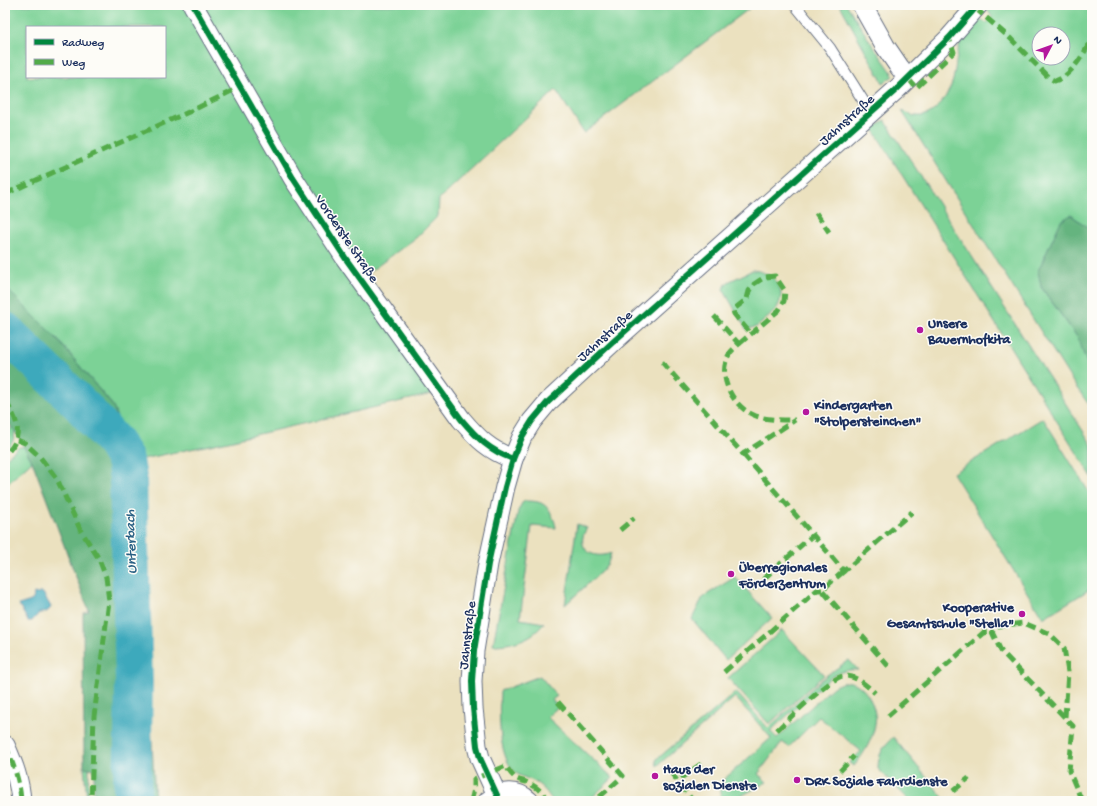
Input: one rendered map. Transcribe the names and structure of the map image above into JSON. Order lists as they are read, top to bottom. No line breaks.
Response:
{"streets":{"street":["Jahnstraße","Vorderste Straße"]},"crossings":[["Jahnstraße","Vorderste Straße"]],"water":["Unterbach"],"places":["Unsere Bauernhofkita","Kindergarten \"Stolpersteinchen\"","Überregionales Förderzentrum","Kooperative Gesamtschule \"Stella\"","Haus der sozialen Dienste","DRK Soziale Fahrdienste"],"legend":["Radweg","Weg"],"north":"top right"}
